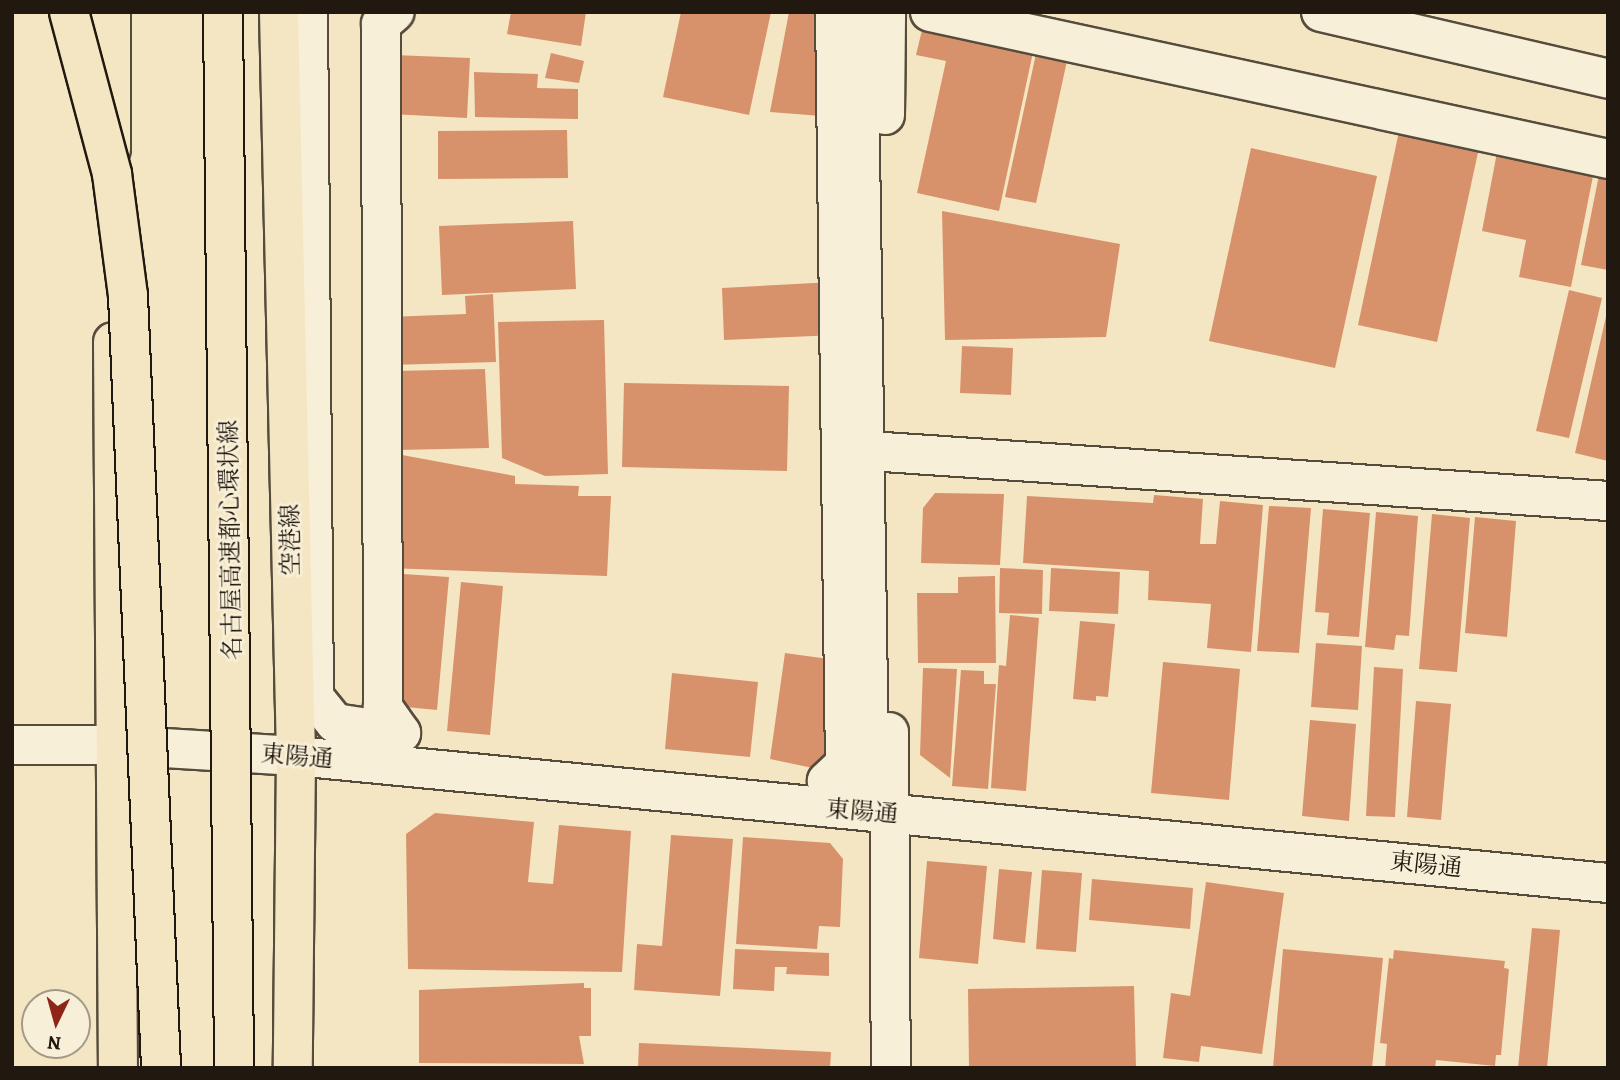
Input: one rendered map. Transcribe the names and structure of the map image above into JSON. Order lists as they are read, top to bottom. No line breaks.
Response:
{"streets":{"main road":["名古屋高速都心環状線","空港線"],"street":["東陽通"]},"crossings":[["空港線","東陽通"]],"north":"bottom"}
